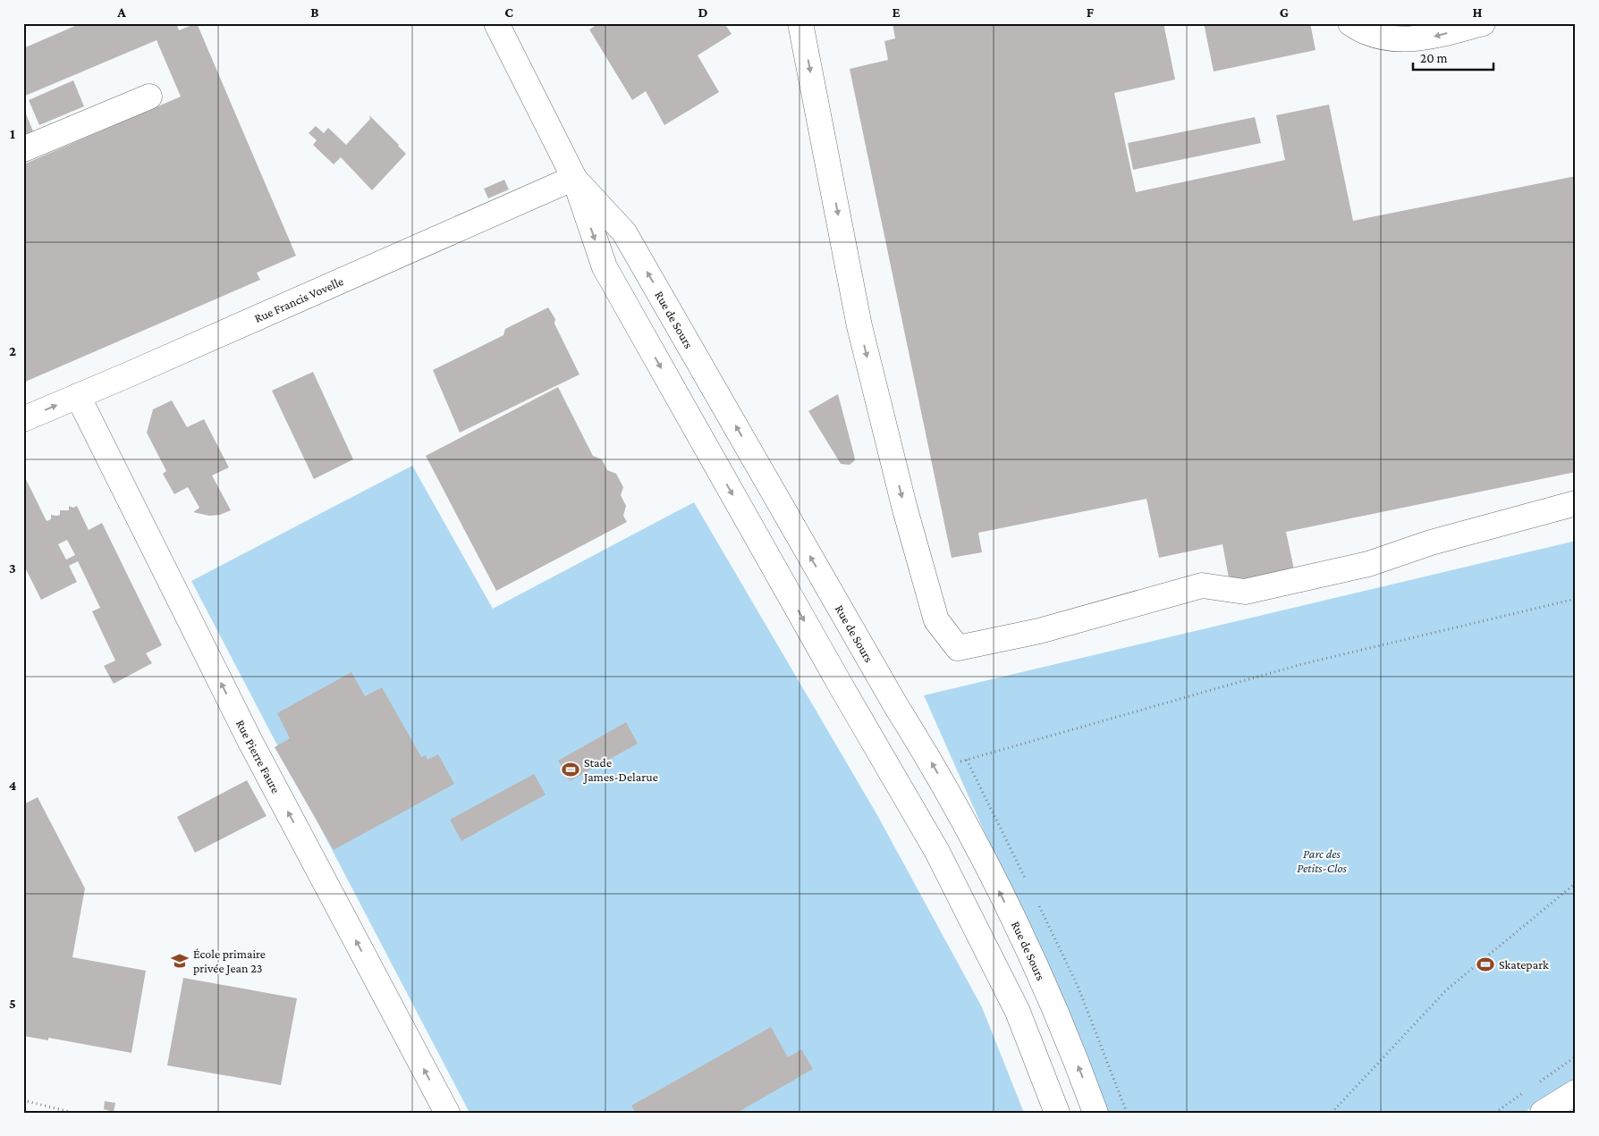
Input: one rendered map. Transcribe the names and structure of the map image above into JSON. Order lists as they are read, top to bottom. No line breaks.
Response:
{"streets":{"main road":["Rue Francis Vovelle","Rue de Sours","Rue Pierre Faure"]},"crossings":[["Rue Francis Vovelle","Rue de Sours"],["Rue Francis Vovelle","Rue Pierre Faure"]],"one_way":["Rue Pierre Faure"],"parks":["Parc des Petits-Clos"],"places":{"sports":["Stade James-Delarue","Skatepark"],"school or university":["École primaire privée Jean 23"]},"scale_bar":"20 m","grid":{"columns":["A","B","C","D","E","F","G","H"],"rows":["1","2","3","4","5"]}}
